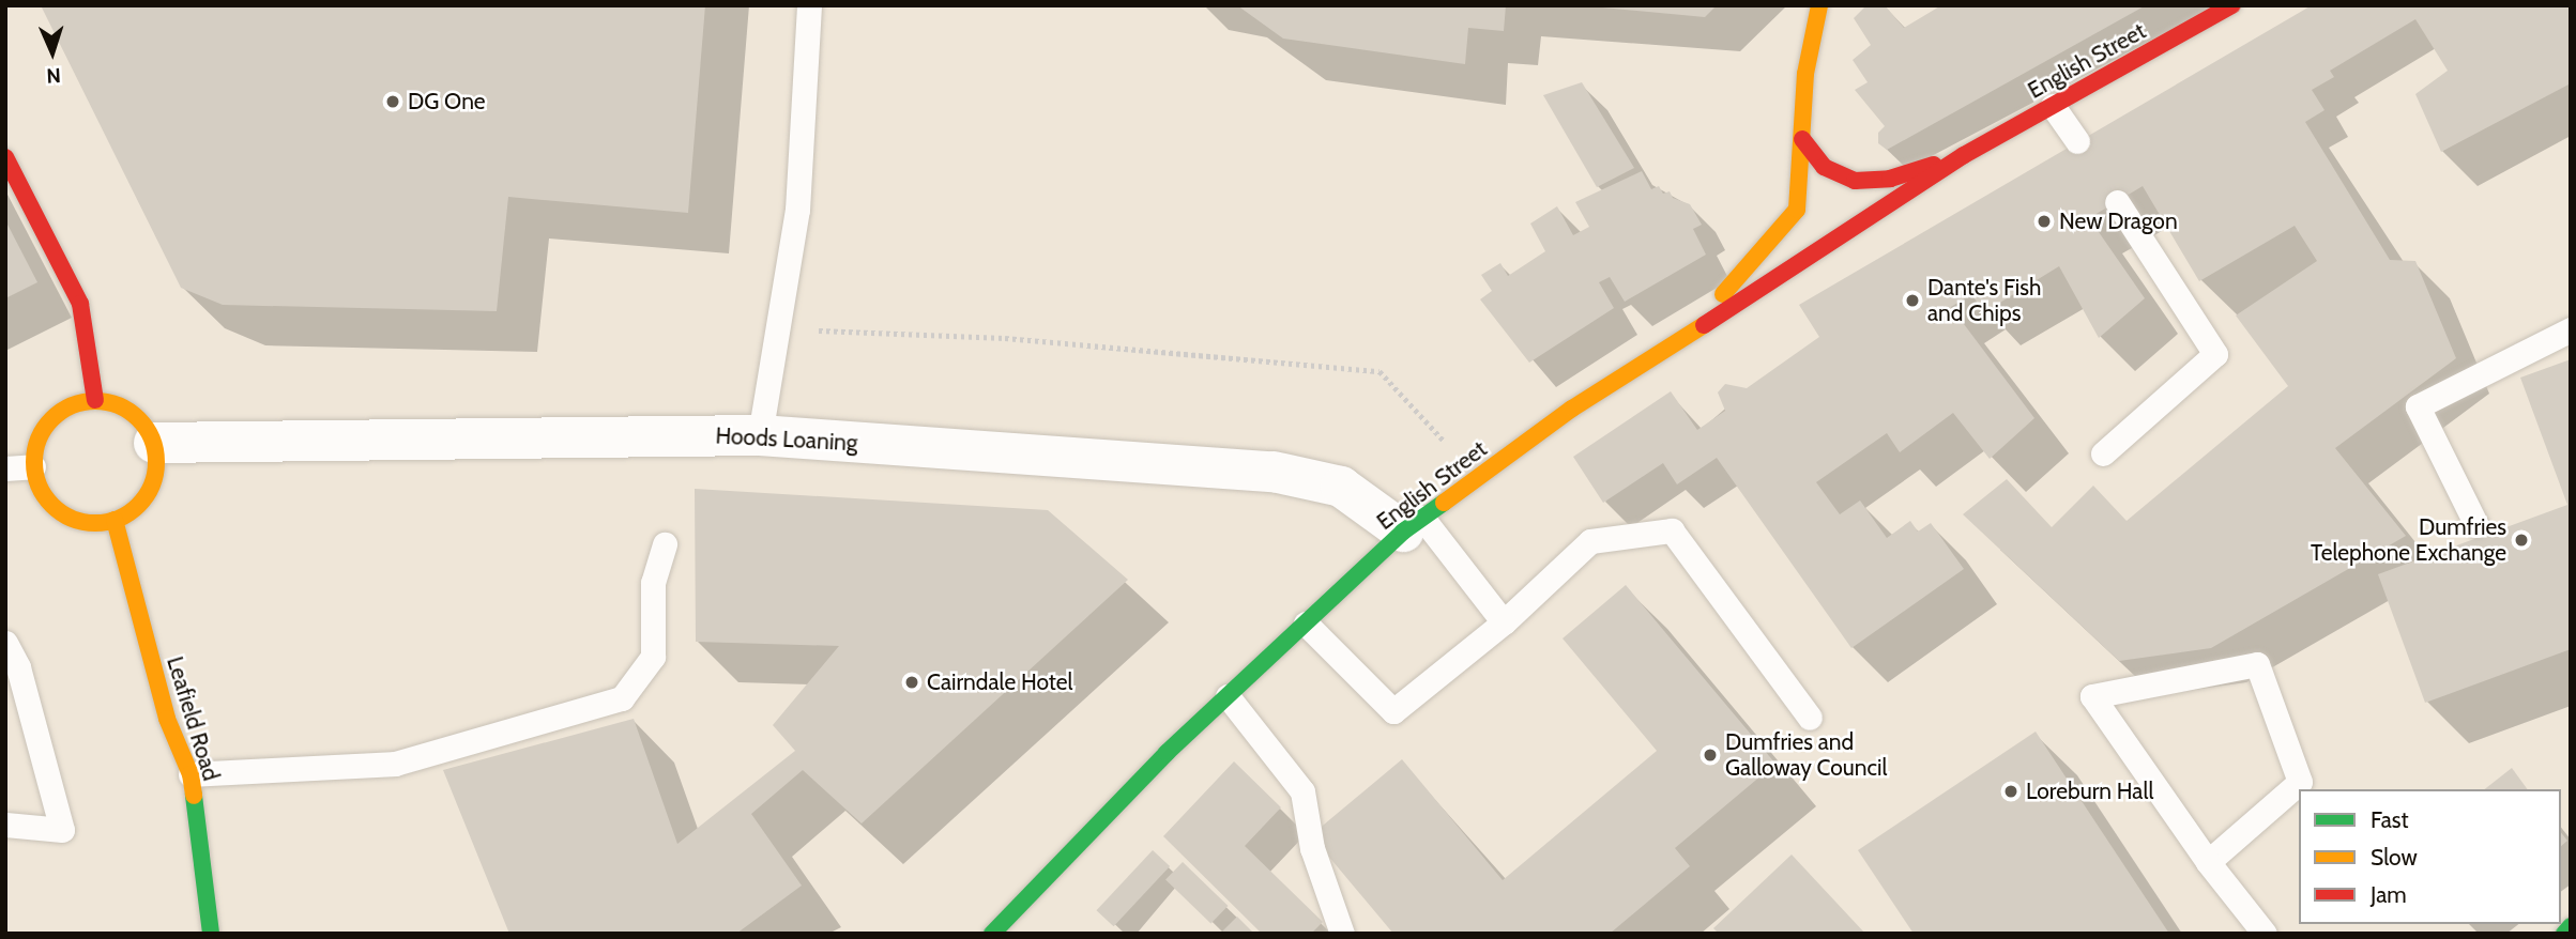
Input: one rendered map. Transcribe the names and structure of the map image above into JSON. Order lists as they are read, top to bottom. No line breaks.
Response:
{"streets":{"main road":["English Street","Leafield Road"],"street":["Hoods Loaning"]},"crossings":[["English Street","Hoods Loaning"],["Hoods Loaning","Leafield Road"]],"places":["DG One","New Dragon","Dante's Fish and Chips","Dumfries Telephone Exchange","Cairndale Hotel","Dumfries and Galloway Council","Loreburn Hall"],"legend":["Fast","Slow","Jam"],"north":"bottom"}
